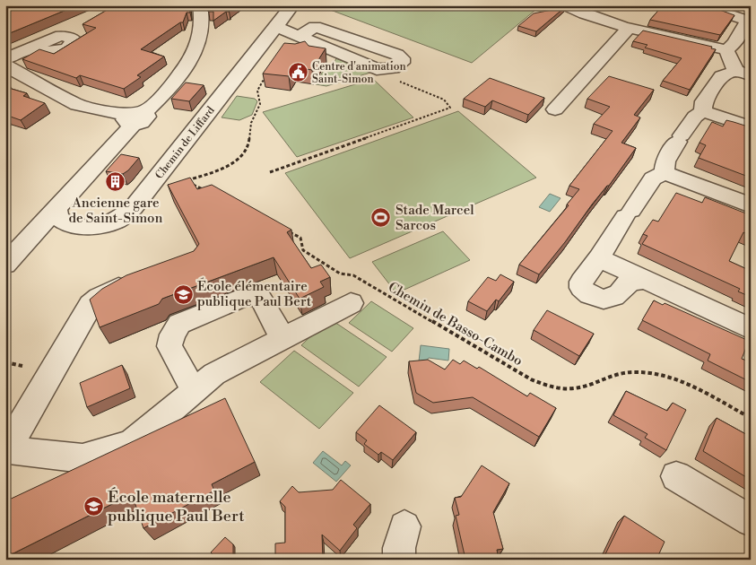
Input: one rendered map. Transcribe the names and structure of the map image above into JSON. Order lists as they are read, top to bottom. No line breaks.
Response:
{"streets":{"street":["Chemin de Liffard"],"path":["Chemin de Basso-Cambo"]},"places":{"public building":["Centre d'animation Saint-Simon"],"building":["Ancienne gare de Saint-Simon"],"sports":["Stade Marcel Sarcos"],"school or university":["École élémentaire publique Paul Bert","École maternelle publique Paul Bert"]}}
